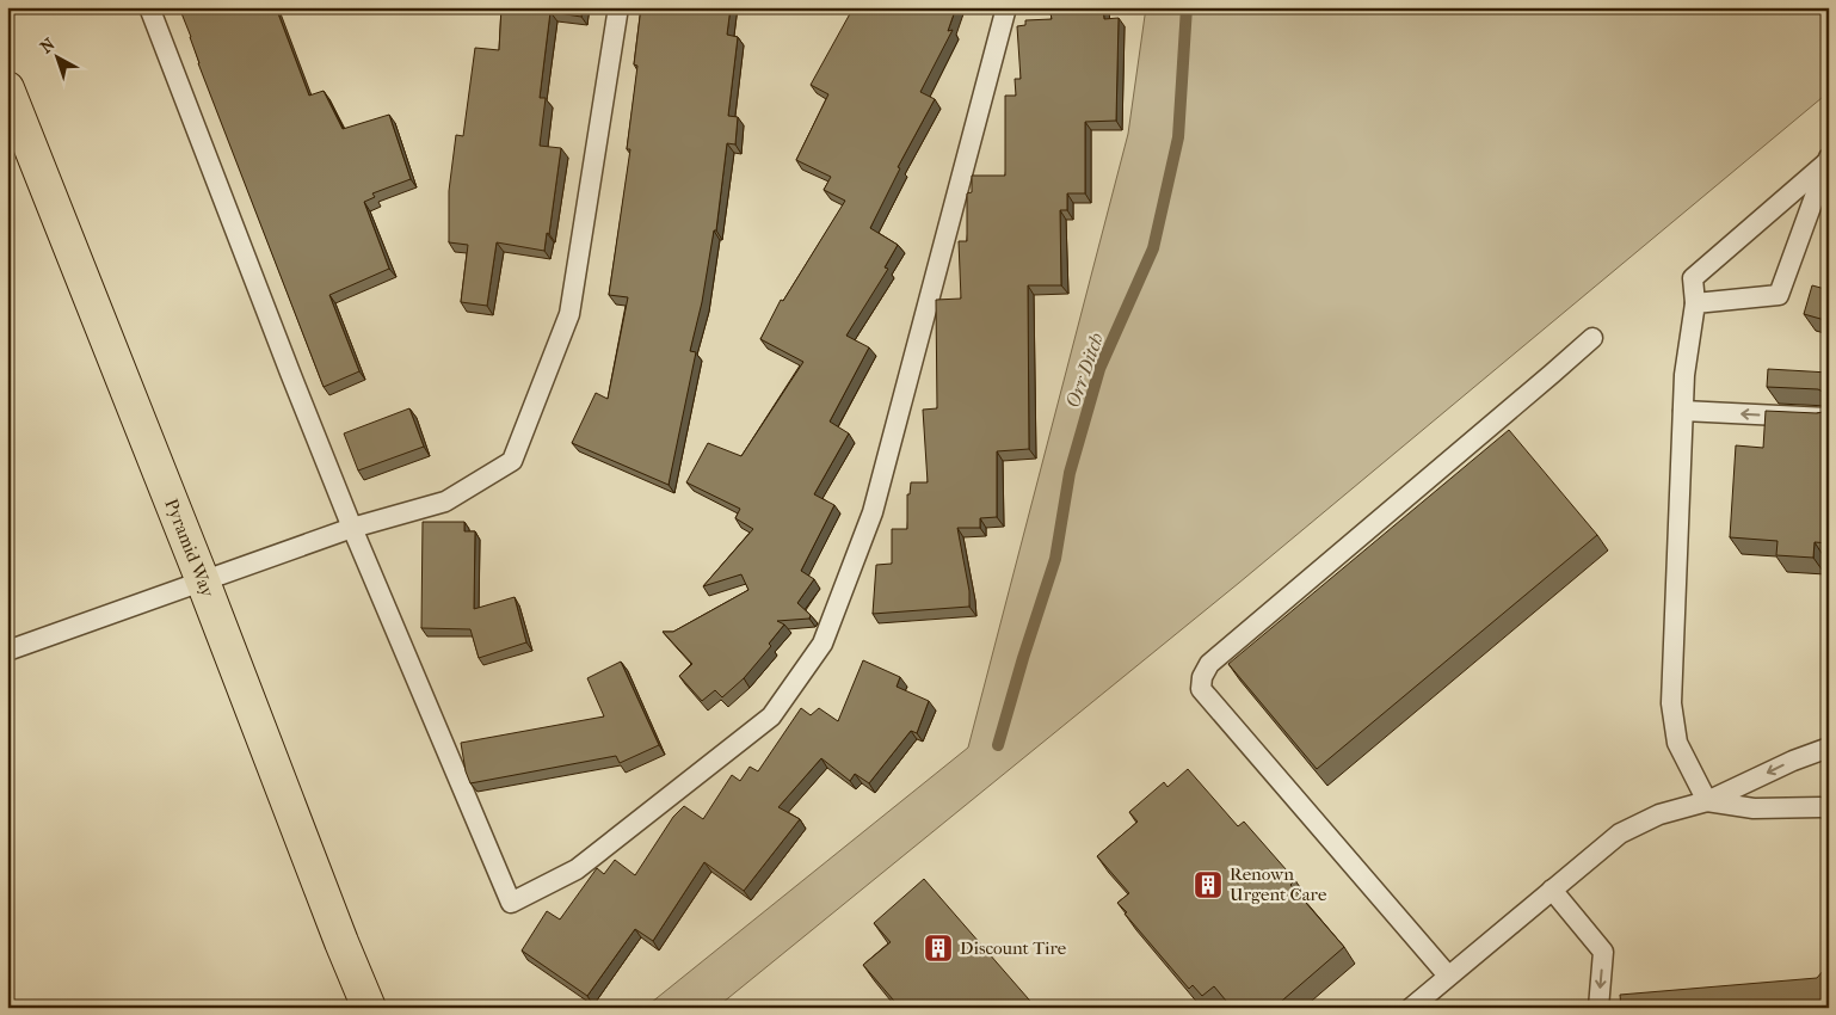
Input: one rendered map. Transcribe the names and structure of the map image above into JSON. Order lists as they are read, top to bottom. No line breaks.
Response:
{"streets":{"main road":["Pyramid Way"]},"water":["Orr Ditch"],"places":{"building":["Renown Urgent Care","Discount Tire"]},"north":"top left"}
